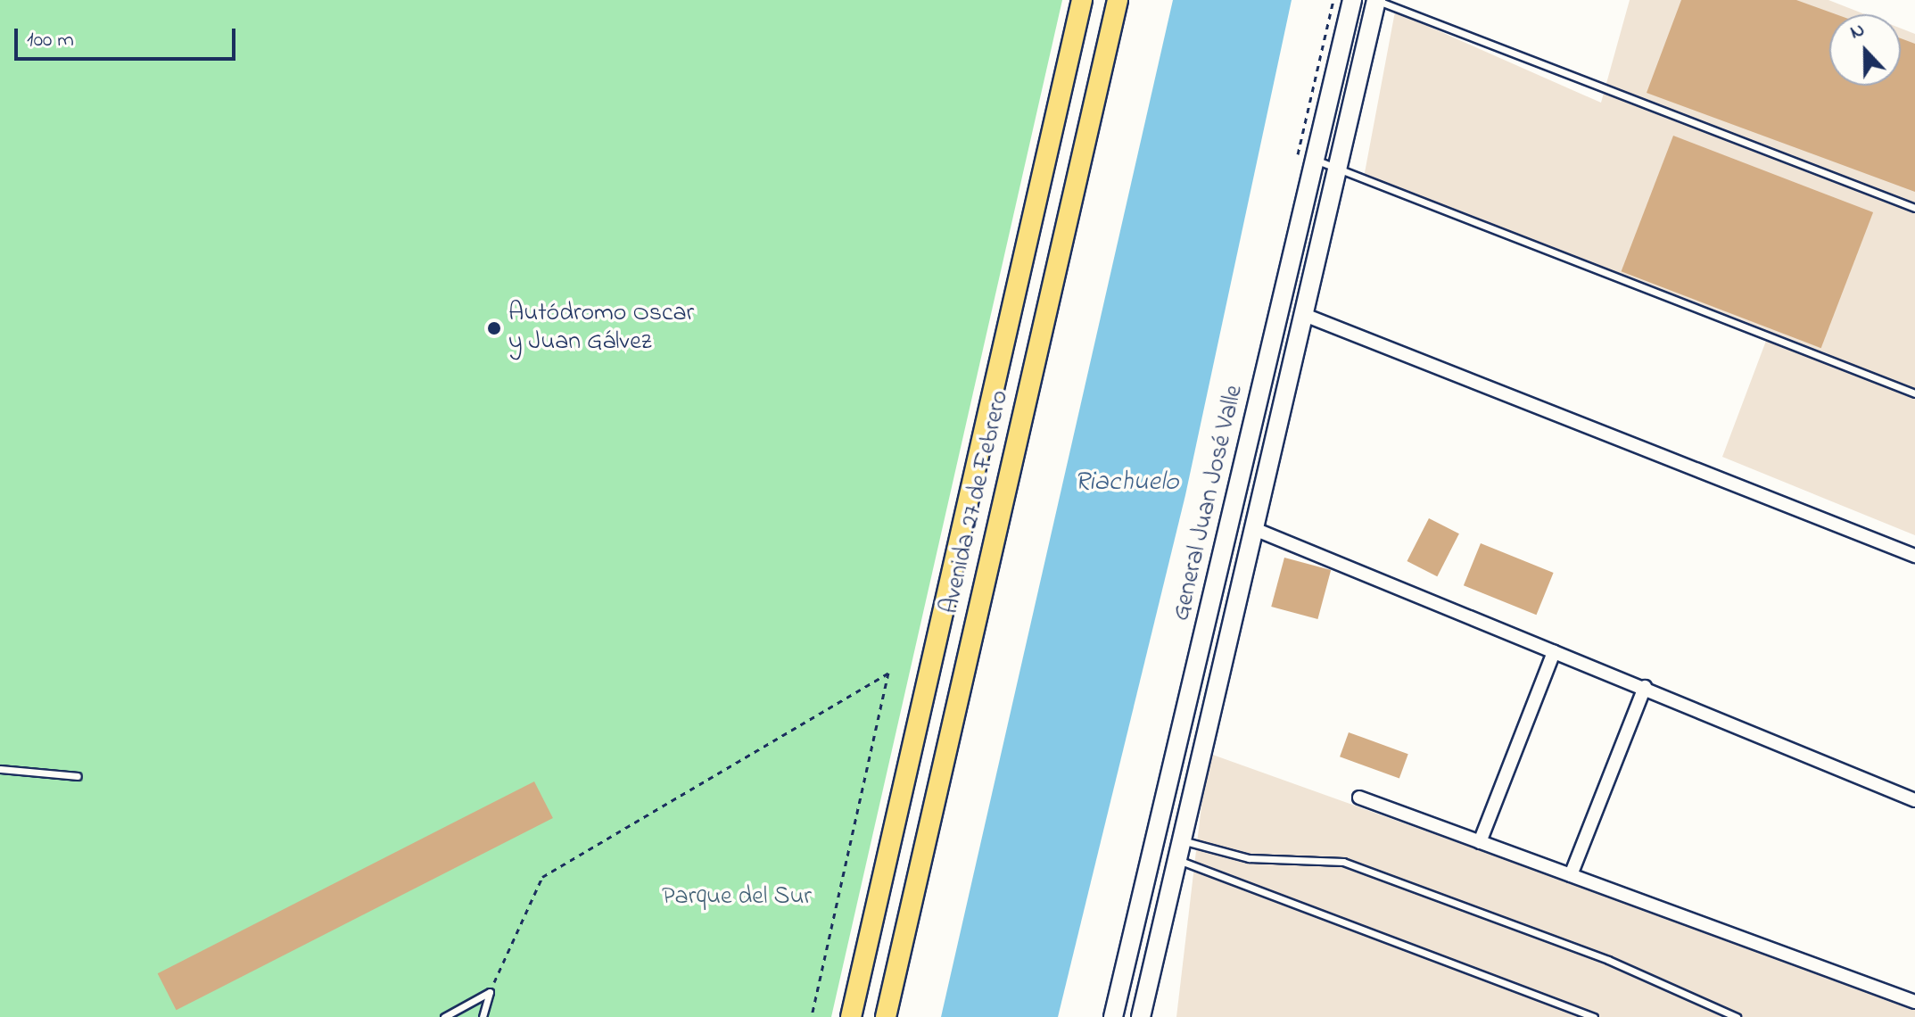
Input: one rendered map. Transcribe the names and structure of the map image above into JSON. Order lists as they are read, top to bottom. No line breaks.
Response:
{"streets":{"main road":["Avenida 27 de Febrero","General Juan José Valle"]},"water":["Riachuelo"],"parks":["Parque del Sur"],"places":["Autódromo Oscar y Juan Gálvez"],"scale_bar":"100 m","north":"top"}
